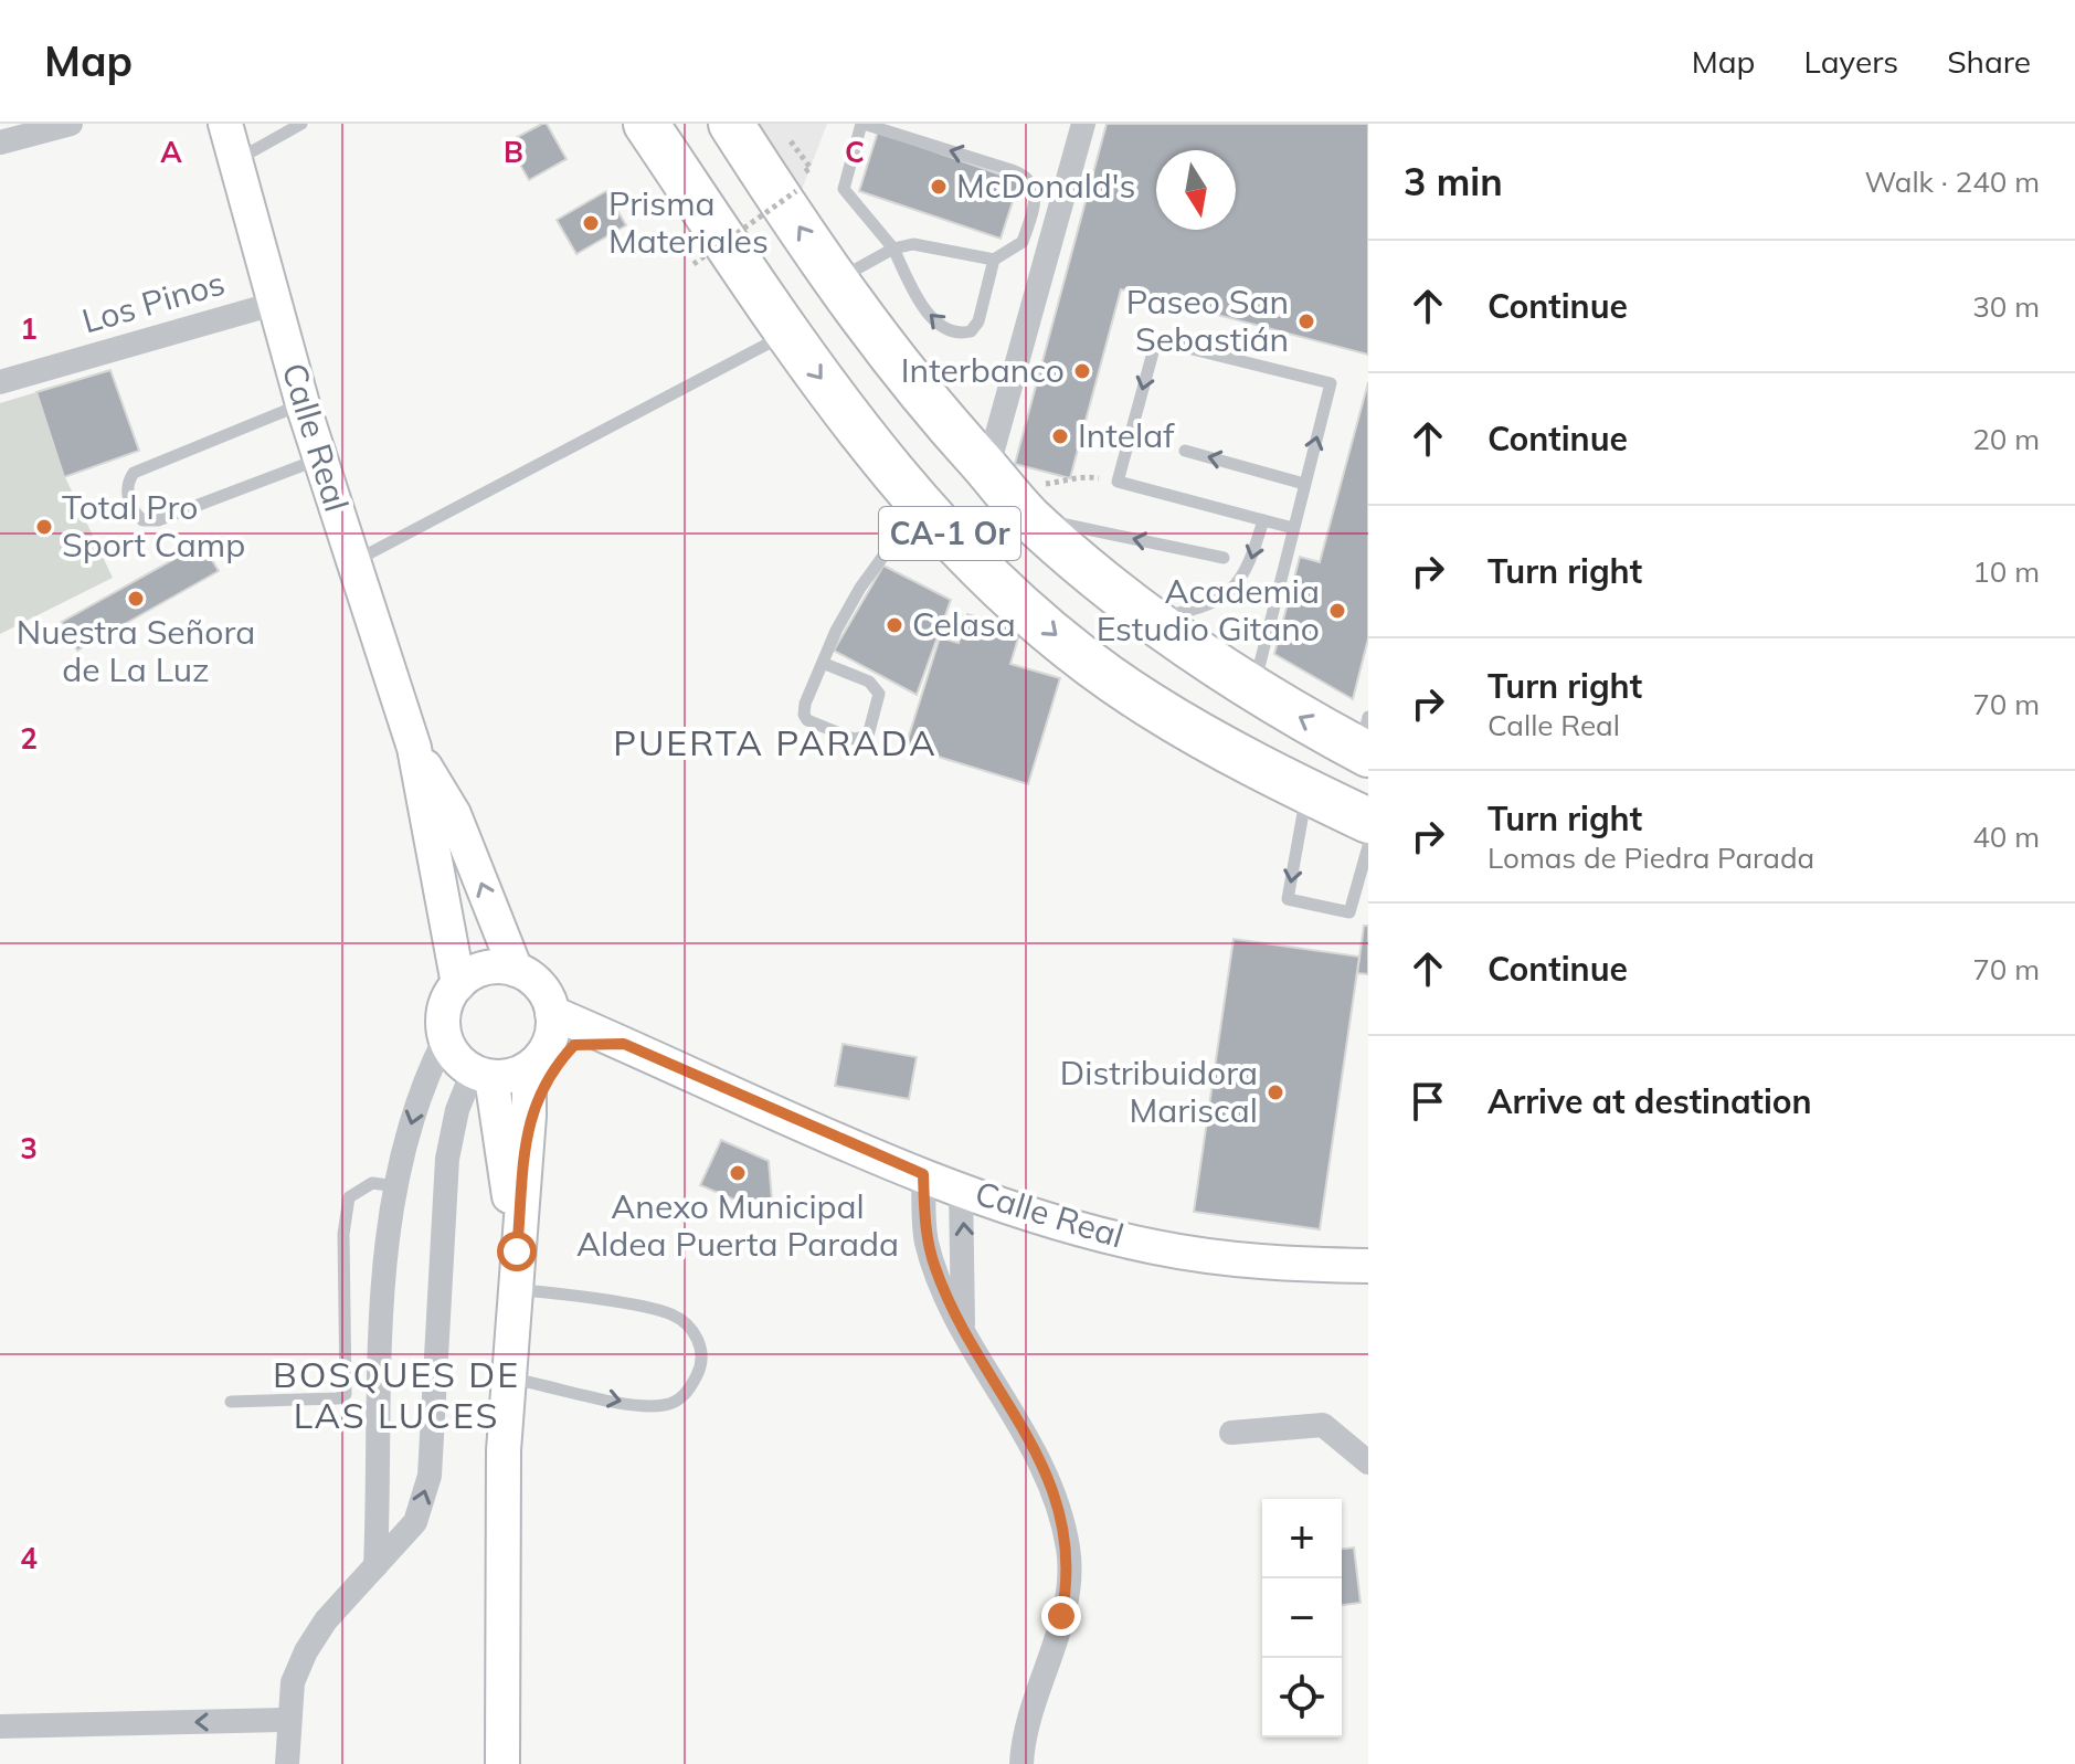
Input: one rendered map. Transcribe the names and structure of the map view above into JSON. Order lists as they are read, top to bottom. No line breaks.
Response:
{"streets":{"highway":["CA-1 Or"],"main road":["Calle Real"],"street":["Los Pinos"]},"crossings":[["Los Pinos","Calle Real"]],"districts":["PUERTA PARADA","BOSQUES DE LAS LUCES"],"places":["McDonald's","Prisma Materiales","Paseo San Sebastián","Interbanco","Intelaf","Total Pro Sport Camp","Nuestra Señora de La Luz","Academia Estudio Gitano","Celasa","Distribuidora Mariscal","Anexo Municipal Aldea Puerta Parada"],"north":"bottom","page":{"header":"Map","nav":["Map","Layers","Share"],"heading":["3 min","Walk · 240 m"],"list":[["Continue","30 m"],["Continue","20 m"],["Turn right","10 m"],["Turn right","Calle Real","70 m"],["Turn right","Lomas de Piedra Parada","40 m"],["Continue","70 m"],"Arrive at destination"],"map_buttons":["+","−"]},"grid":{"columns":["A","B","C"],"rows":["1","2","3","4"]}}
